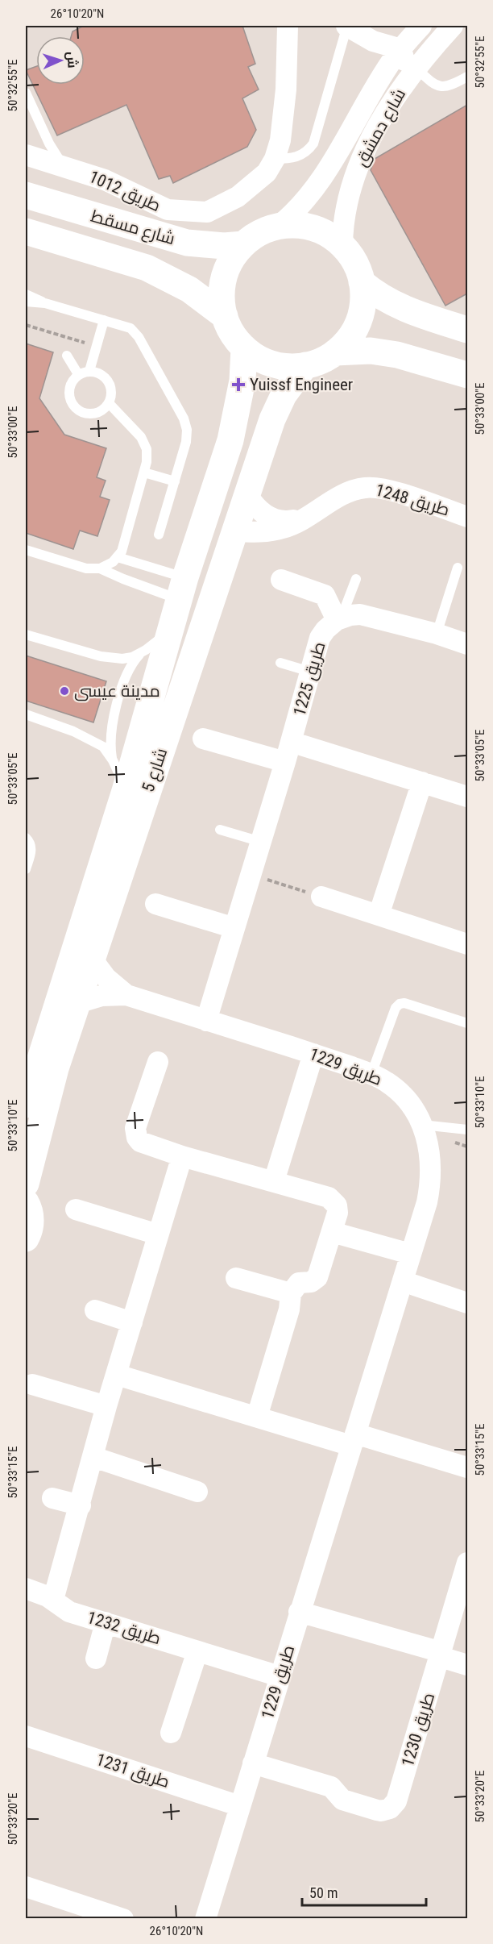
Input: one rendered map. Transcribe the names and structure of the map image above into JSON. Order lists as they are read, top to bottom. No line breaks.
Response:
{"streets":{"street":["شارع دمشق","طريق 1012","شارع مسقط","طريق 1248","طريق 1225","شارع 5","طريق 1229","طريق 1232","طريق 1230","طريق 1231"]},"crossings":[["شارع دمشق","شارع مسقط"],["شارع دمشق","شارع 5"],["شارع مسقط","شارع 5"],["طريق 1248","شارع 5"],["طريق 1225","طريق 1229"],["شارع 5","طريق 1229"],["طريق 1229","طريق 1232"],["طريق 1229","طريق 1230"],["طريق 1229","طريق 1231"]],"places":{"health":["Yuissf Engineer"],"other":["مدينة عيسى"]},"scale_bar":"50 m","north":"right","coordinates":["26°10'20\"N","50°32'55\"E","50°33'00\"E","50°33'05\"E","50°33'10\"E","50°33'15\"E","50°33'20\"E"]}
